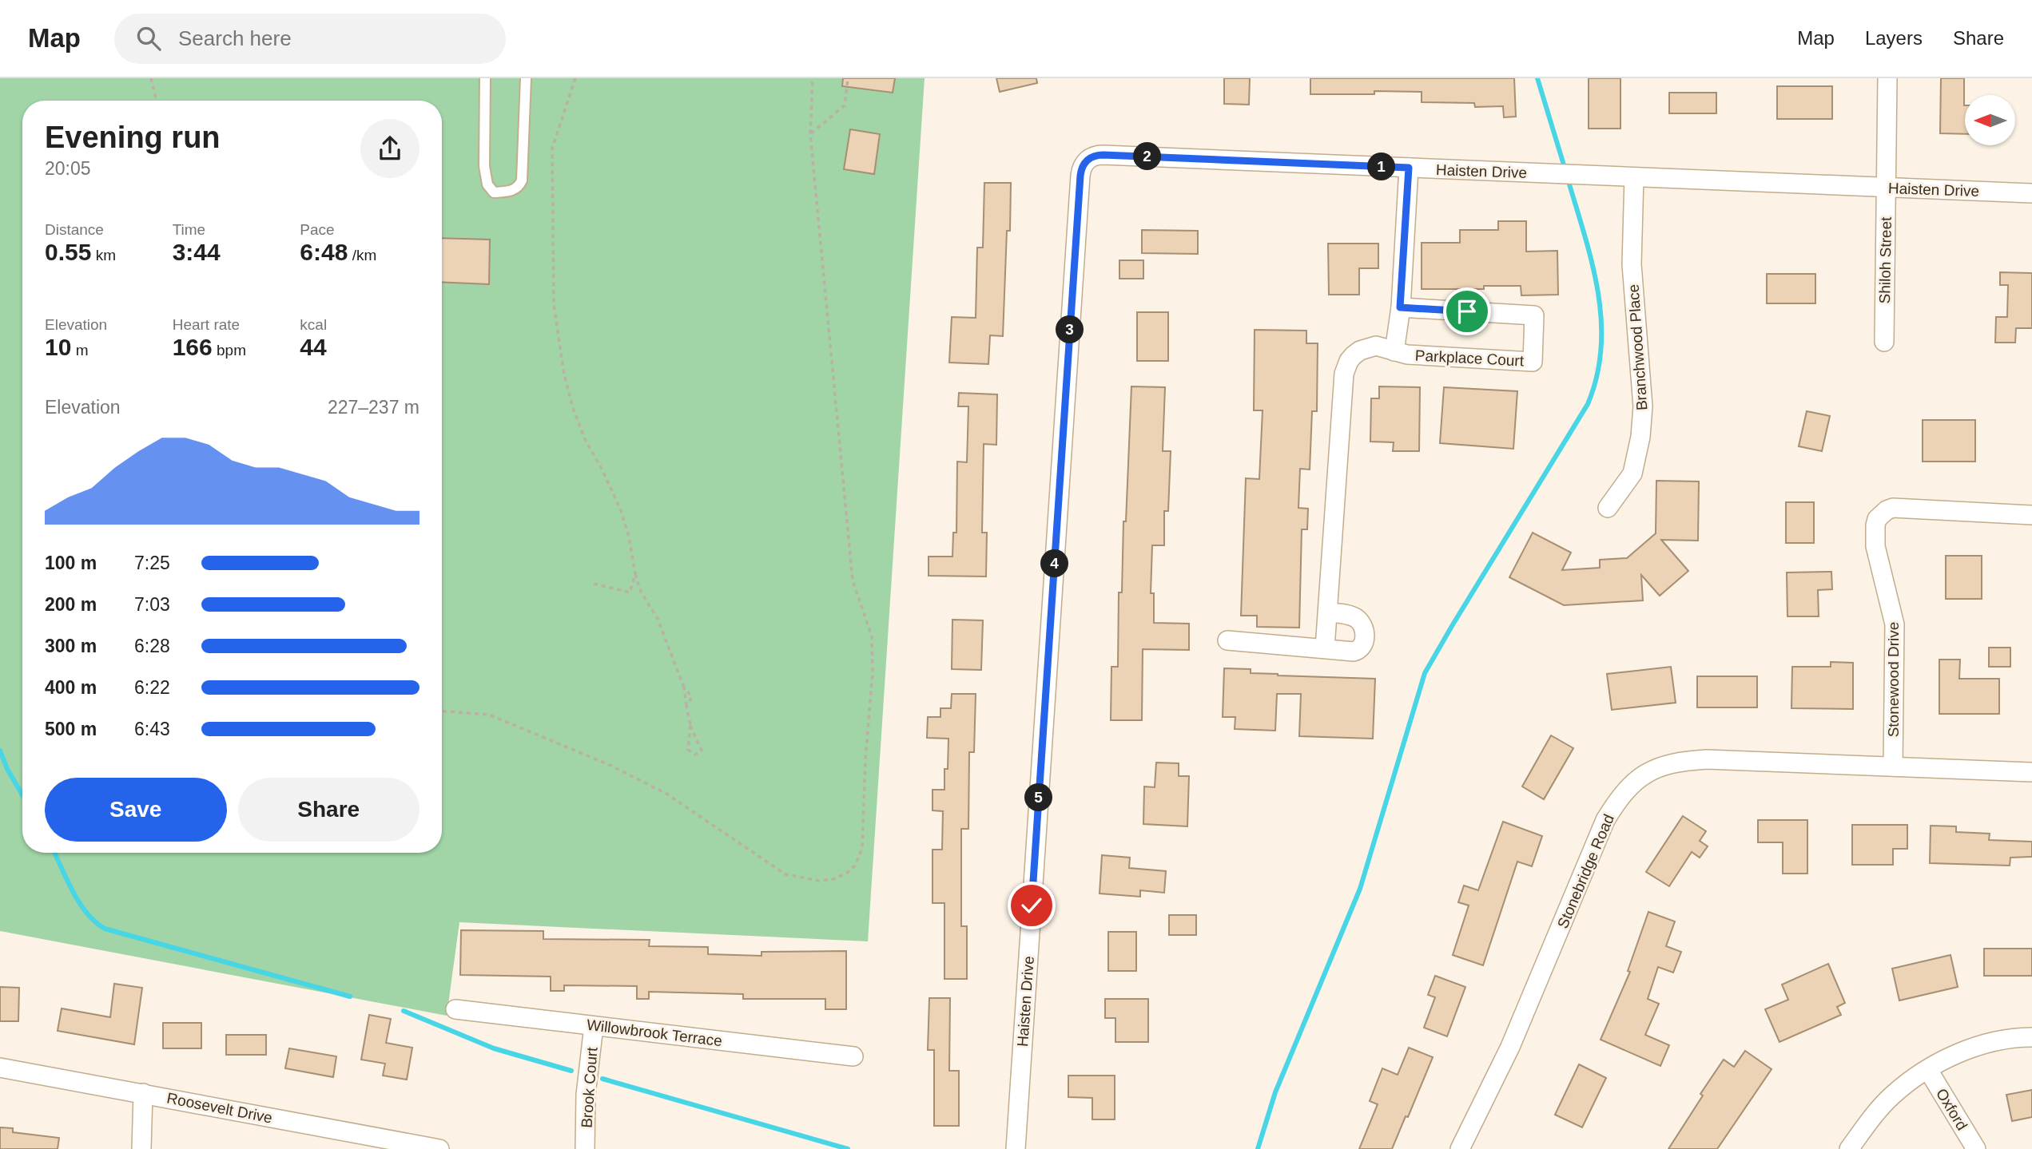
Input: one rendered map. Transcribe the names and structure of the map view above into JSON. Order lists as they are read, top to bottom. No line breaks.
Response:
{"streets":{"street":["Haisten Drive","Shiloh Street","Branchwood Place","Parkplace Court","Stonewood Drive","Stonebridge Road","Willowbrook Terrace","Brook Court","Roosevelt Drive","Oxford"]},"crossings":[["Haisten Drive","Shiloh Street"],["Haisten Drive","Branchwood Place"],["Haisten Drive","Parkplace Court"],["Stonewood Drive","Stonebridge Road"],["Willowbrook Terrace","Brook Court"]],"north":"left","page":{"header":"Map","search":"Search here","nav":["Map","Layers","Share"],"heading":["Evening run","20:05"],"pins":["2","1","3","4","5"],"stats":[["Distance","0.55 km"],["Time","3:44"],["Pace","6:48 /km"],["Elevation","10 m"],["Heart rate","166 bpm"],["kcal","44"]],"chart":["Elevation","227–237 m"],"list":[{"name":"100 m","note":"7:25"},{"name":"200 m","note":"7:03"},{"name":"300 m","note":"6:28"},{"name":"400 m","note":"6:22"},{"name":"500 m","note":"6:43"}],"buttons":["Save","Share"]}}
